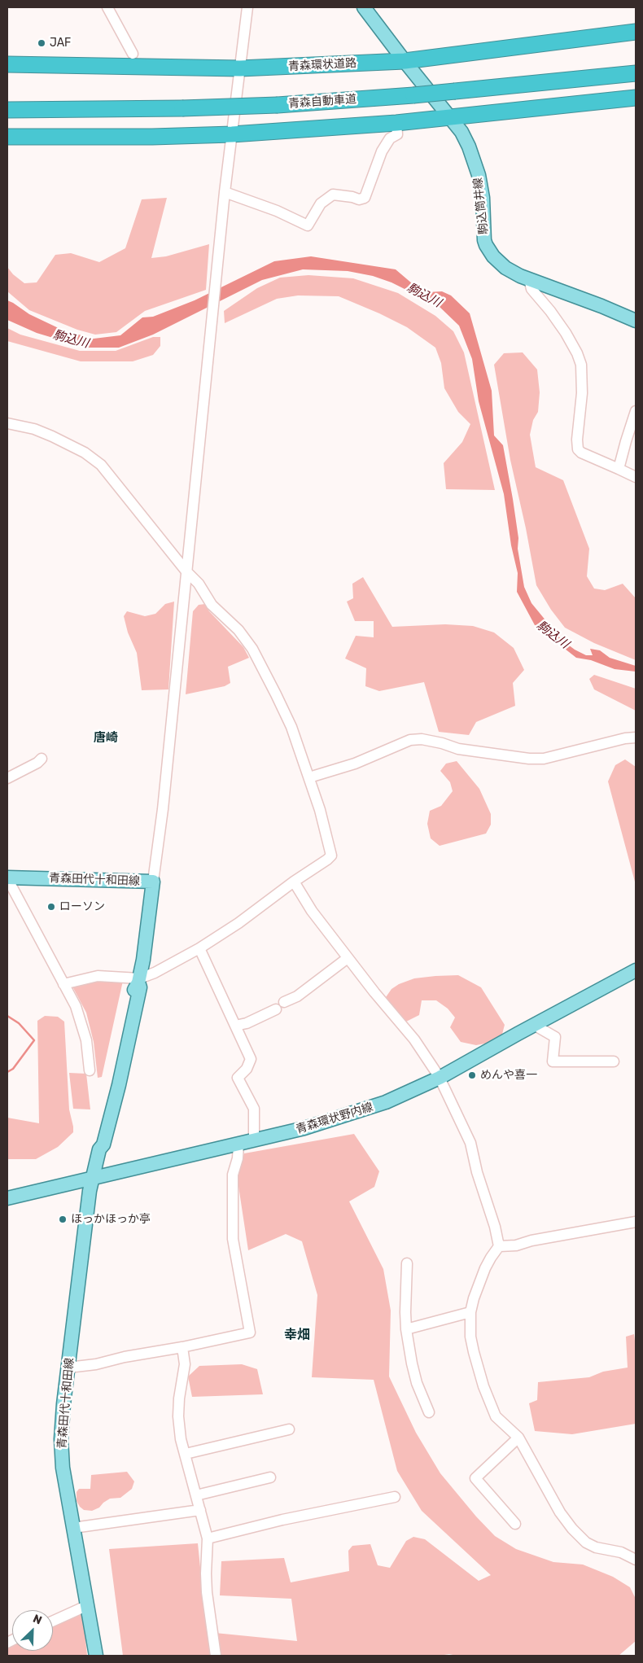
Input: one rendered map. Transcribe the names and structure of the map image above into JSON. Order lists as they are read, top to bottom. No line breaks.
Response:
{"streets":{"highway":["青森環状道路","青森自動車道"],"main road":["駒込筒井線","青森田代十和田線","青森環状野内線"]},"crossings":[["青森環状道路","駒込筒井線"],["青森田代十和田線","青森環状野内線"]],"districts":["唐崎","幸畑"],"water":["駒込川"],"places":["JAF","ローソン","めんや喜一","ほっかほっか亭"],"north":"top right"}
